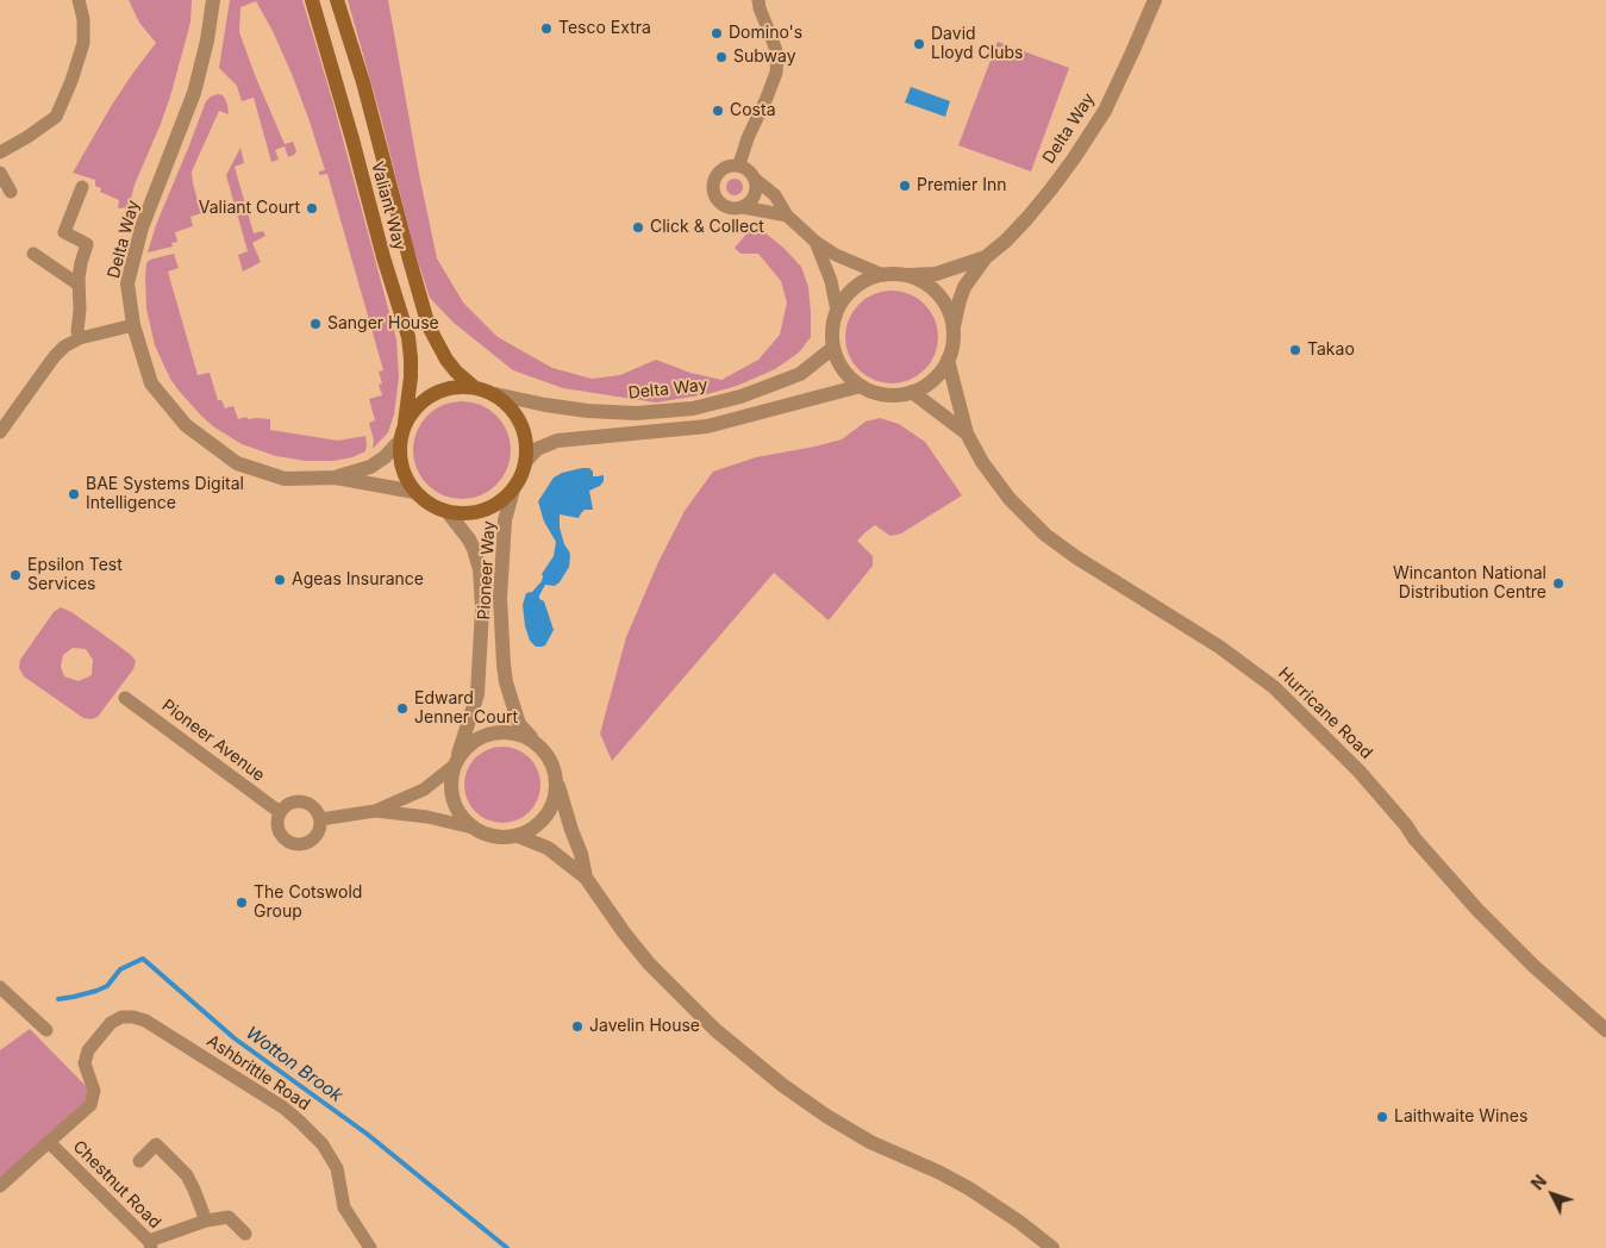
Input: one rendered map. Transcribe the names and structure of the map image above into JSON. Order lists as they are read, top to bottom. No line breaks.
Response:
{"streets":{"main road":["Valiant Way"],"street":["Delta Way","Pioneer Way","Hurricane Road","Pioneer Avenue","Ashbrittle Road","Chestnut Road"]},"crossings":[["Delta Way","Valiant Way"],["Delta Way","Pioneer Way"],["Delta Way","Hurricane Road"],["Valiant Way","Pioneer Way"],["Ashbrittle Road","Chestnut Road"]],"water":["Wotton Brook"],"places":["Tesco Extra","Domino's","David Lloyd Clubs","Subway","Costa","Premier Inn","Valiant Court","Click & Collect","Sanger House","Takao","BAE Systems Digital Intelligence","Epsilon Test Services","Ageas Insurance","Wincanton National Distribution Centre","Edward Jenner Court","The Cotswold Group","Javelin House","Laithwaite Wines"],"north":"top left"}
